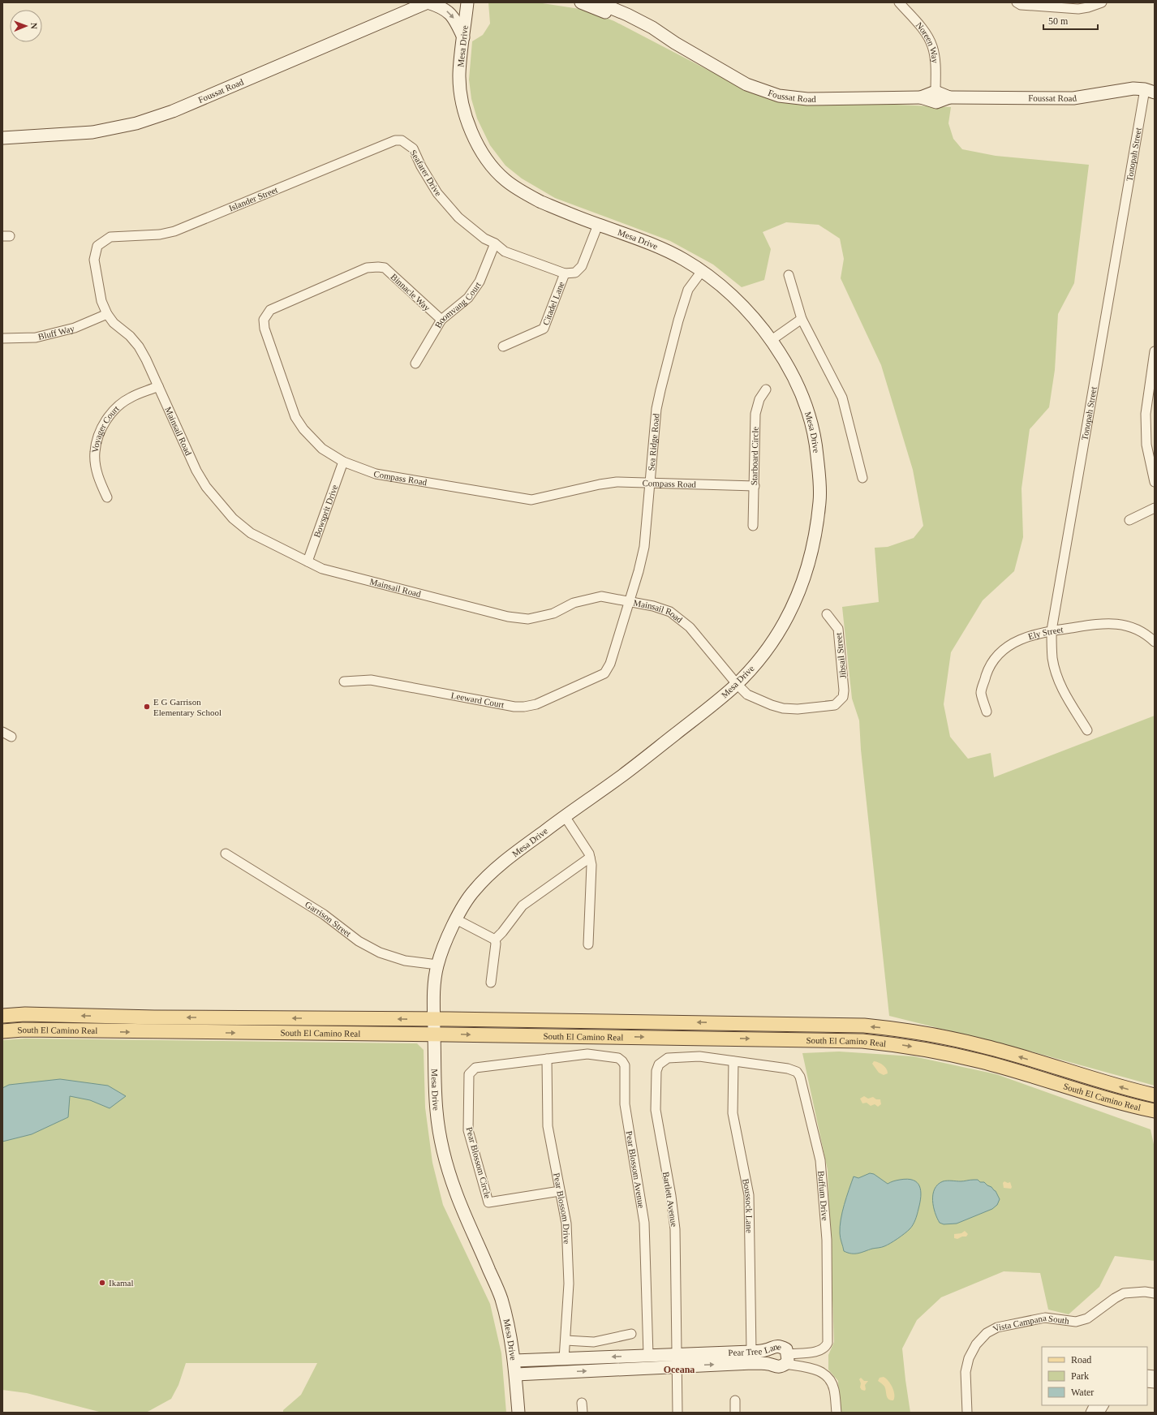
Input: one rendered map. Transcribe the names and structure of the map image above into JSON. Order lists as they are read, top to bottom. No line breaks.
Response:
{"streets":{"main road":["Mesa Drive","Foussat Road","South El Camino Real","Pear Tree Lane"],"street":["Noreen Way","Tonopah Street","Seafarer Drive","Islander Street","Binnacle Way","Citadel Lane","Boomvang Court","Bluff Way","Voyager Court","Mainsail Road","Sea Ridge Road","Starboard Circle","Compass Road","Bowsprit Drive","Ely Street","Jibsail Street","Leeward Court","Garrison Street","Pear Blossom Circle","Pear Blossom Avenue","Buffum Drive","Bartlett Avenue","Boussock Lane","Pear Blossom Drive","Vista Campana South"]},"crossings":[["Noreen Way","Foussat Road"],["Mesa Drive","Mainsail Road"],["Mesa Drive","Sea Ridge Road"],["Mesa Drive","Garrison Street"],["Mesa Drive","South El Camino Real"],["Mesa Drive","Pear Tree Lane"],["Foussat Road","Tonopah Street"],["Tonopah Street","Ely Street"],["Seafarer Drive","Islander Street"],["Seafarer Drive","Citadel Lane"],["Seafarer Drive","Boomvang Court"],["Islander Street","Mainsail Road"],["Binnacle Way","Boomvang Court"],["Binnacle Way","Compass Road"],["Bluff Way","Mainsail Road"],["Voyager Court","Mainsail Road"],["Mainsail Road","Sea Ridge Road"],["Mainsail Road","Bowsprit Drive"],["Mainsail Road","Jibsail Street"],["Sea Ridge Road","Compass Road"],["Sea Ridge Road","Leeward Court"],["Starboard Circle","Compass Road"],["Compass Road","Bowsprit Drive"],["Pear Blossom Circle","Pear Blossom Avenue"],["Pear Blossom Circle","Pear Blossom Drive"],["Pear Blossom Avenue","Pear Blossom Drive"],["Pear Blossom Avenue","Pear Tree Lane"],["Buffum Drive","Bartlett Avenue"],["Buffum Drive","Boussock Lane"],["Buffum Drive","Pear Tree Lane"],["Bartlett Avenue","Boussock Lane"],["Bartlett Avenue","Pear Tree Lane"],["Boussock Lane","Pear Tree Lane"],["Pear Blossom Drive","Pear Tree Lane"]],"districts":["Oceana"],"places":["E G Garrison Elementary School","Ikamal"],"legend":["Road","Park","Water"],"scale_bar":"50 m","north":"right"}
